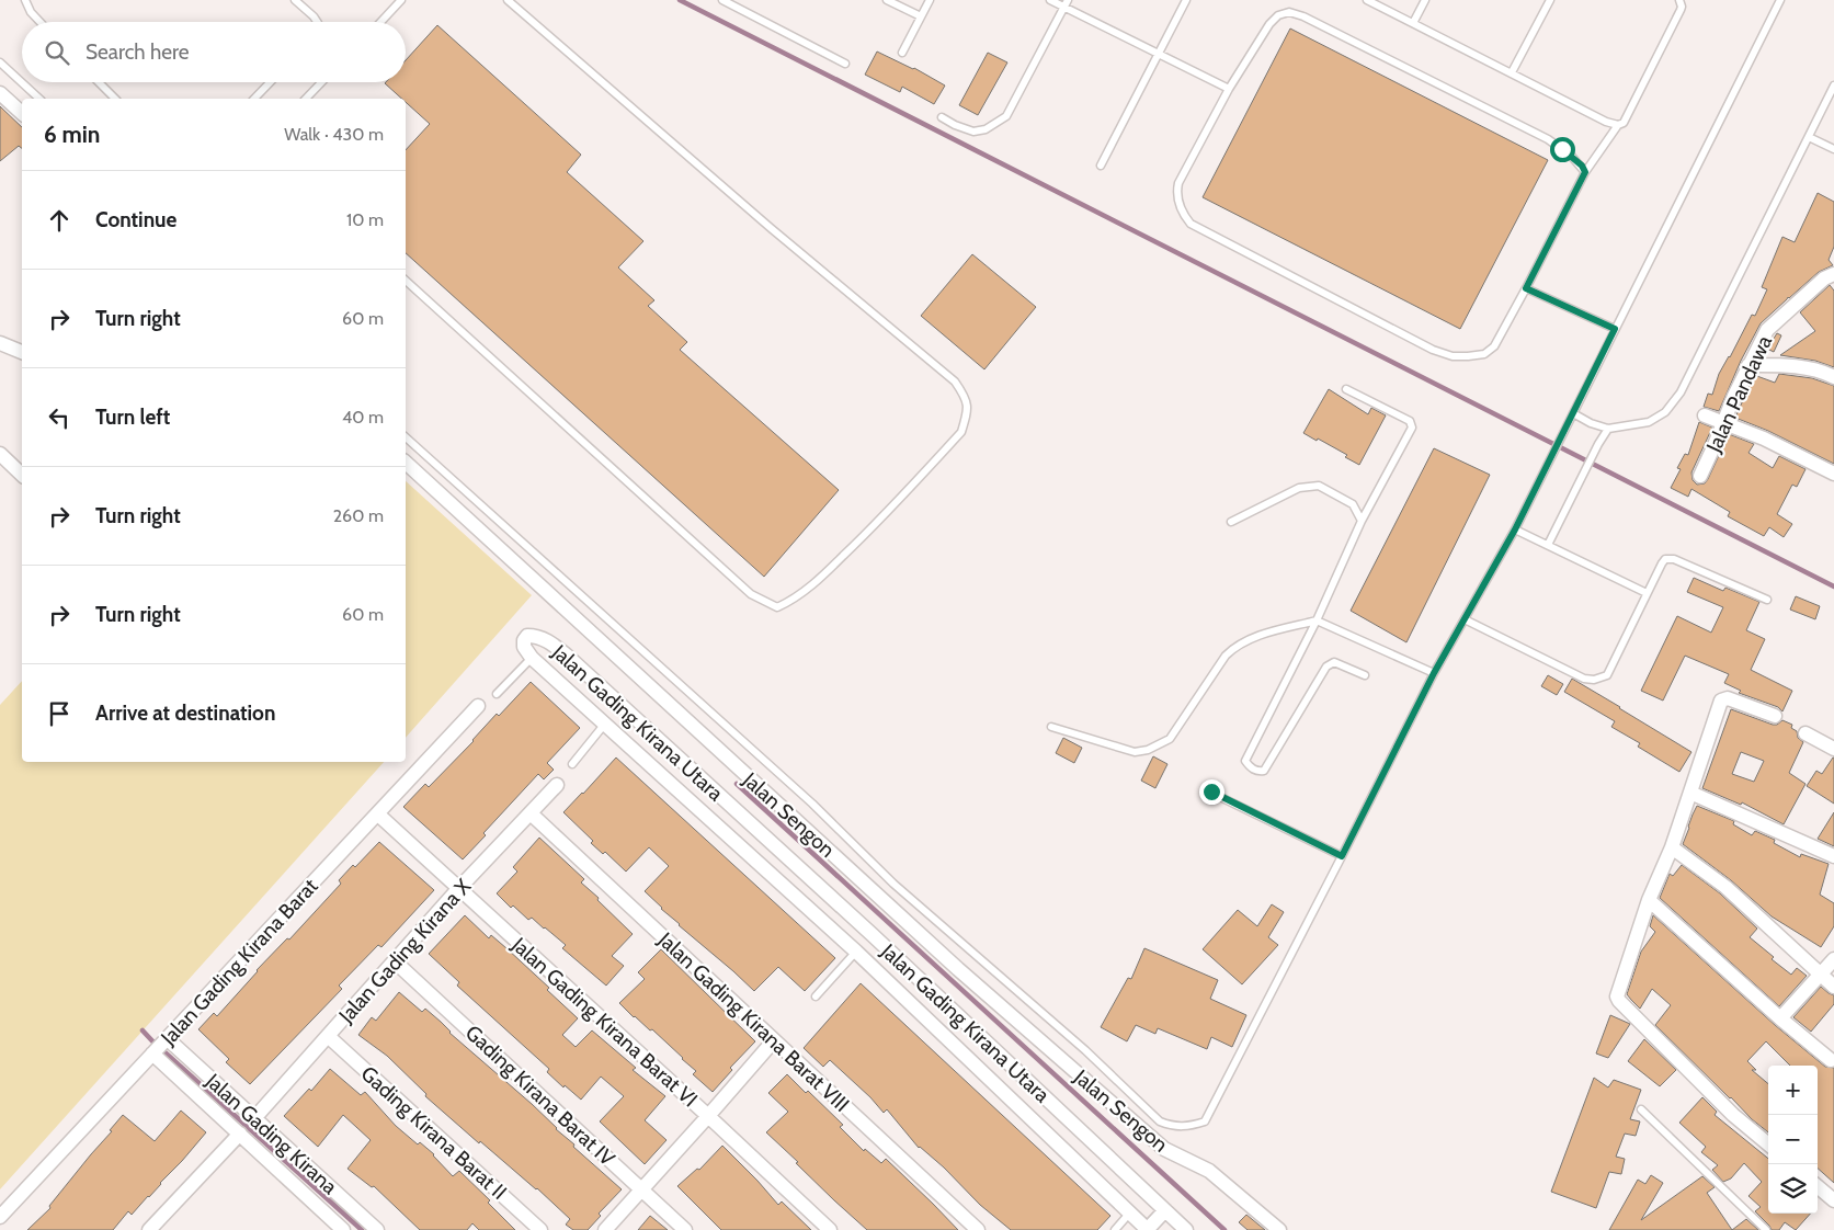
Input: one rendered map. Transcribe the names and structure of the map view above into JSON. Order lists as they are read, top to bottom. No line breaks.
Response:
{"streets":{"street":["Jalan Pandawa","Jalan Gading Kirana Utara","Jalan Sengon","Jalan Gading Kirana X","Jalan Gading Kirana Barat","Jalan Gading Kirana Barat VI","Jalan Gading Kirana Barat VIII","Gading Kirana Barat IV","Gading Kirana Barat II","Jalan Gading Kirana"]},"crossings":[["Jalan Gading Kirana X","Jalan Gading Kirana Barat VI"],["Jalan Gading Kirana X","Jalan Gading Kirana Barat VIII"],["Jalan Gading Kirana X","Gading Kirana Barat IV"],["Jalan Gading Kirana X","Gading Kirana Barat II"],["Jalan Gading Kirana X","Jalan Gading Kirana"],["Jalan Gading Kirana Barat","Jalan Gading Kirana Barat VI"],["Jalan Gading Kirana Barat","Jalan Gading Kirana"]],"page":{"search":"Search here","heading":["6 min","Walk · 430 m"],"list":[["Continue","10 m"],["Turn right","60 m"],["Turn left","40 m"],["Turn right","260 m"],["Turn right","60 m"],"Arrive at destination"],"map_buttons":["+","−"]}}
